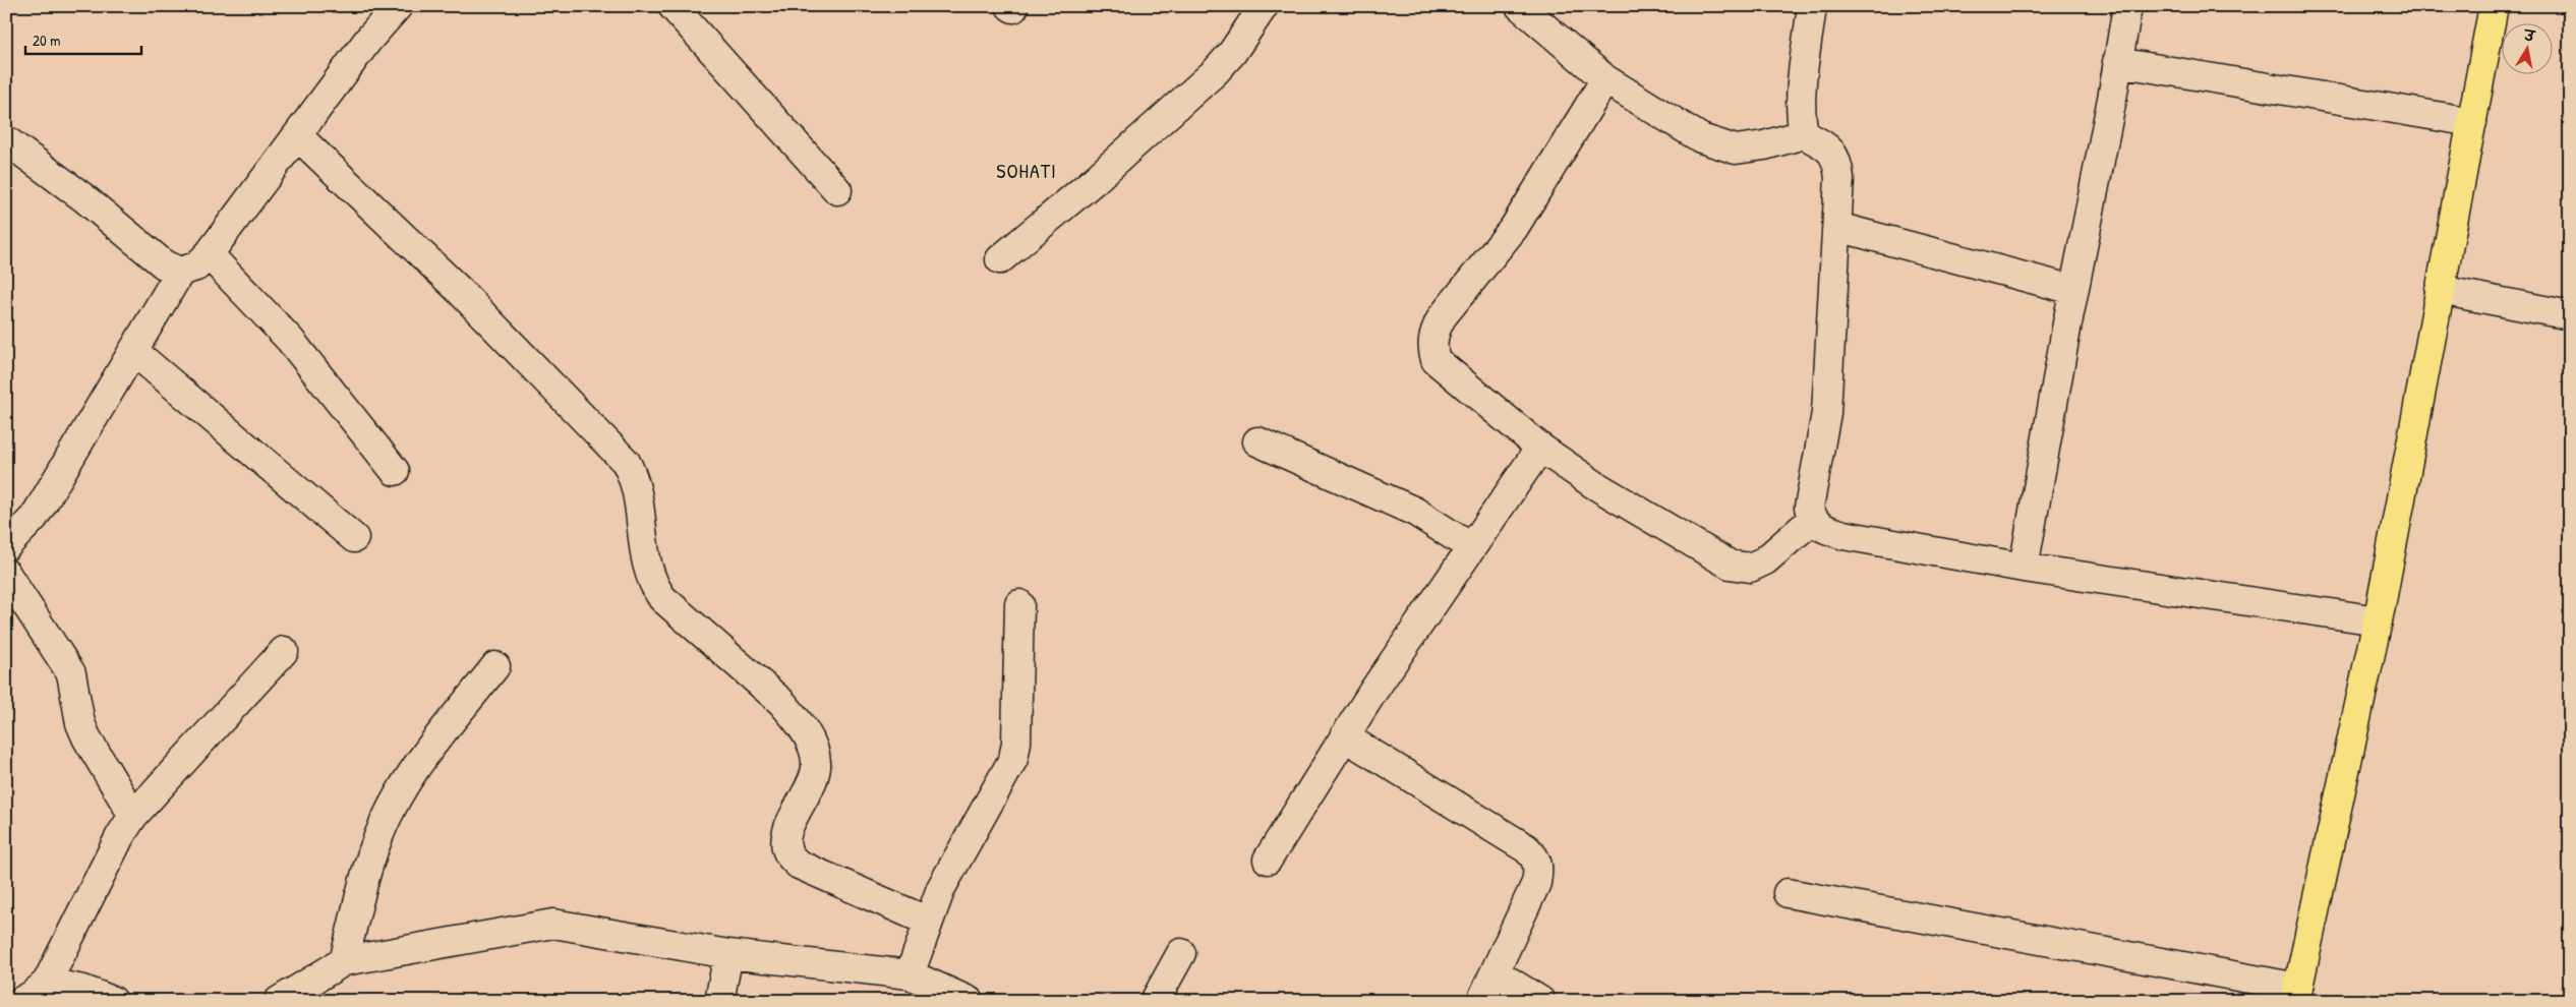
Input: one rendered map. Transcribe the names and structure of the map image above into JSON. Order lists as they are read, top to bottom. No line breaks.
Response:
{"districts":["SOHATI"],"scale_bar":"20 m","north":"top"}
